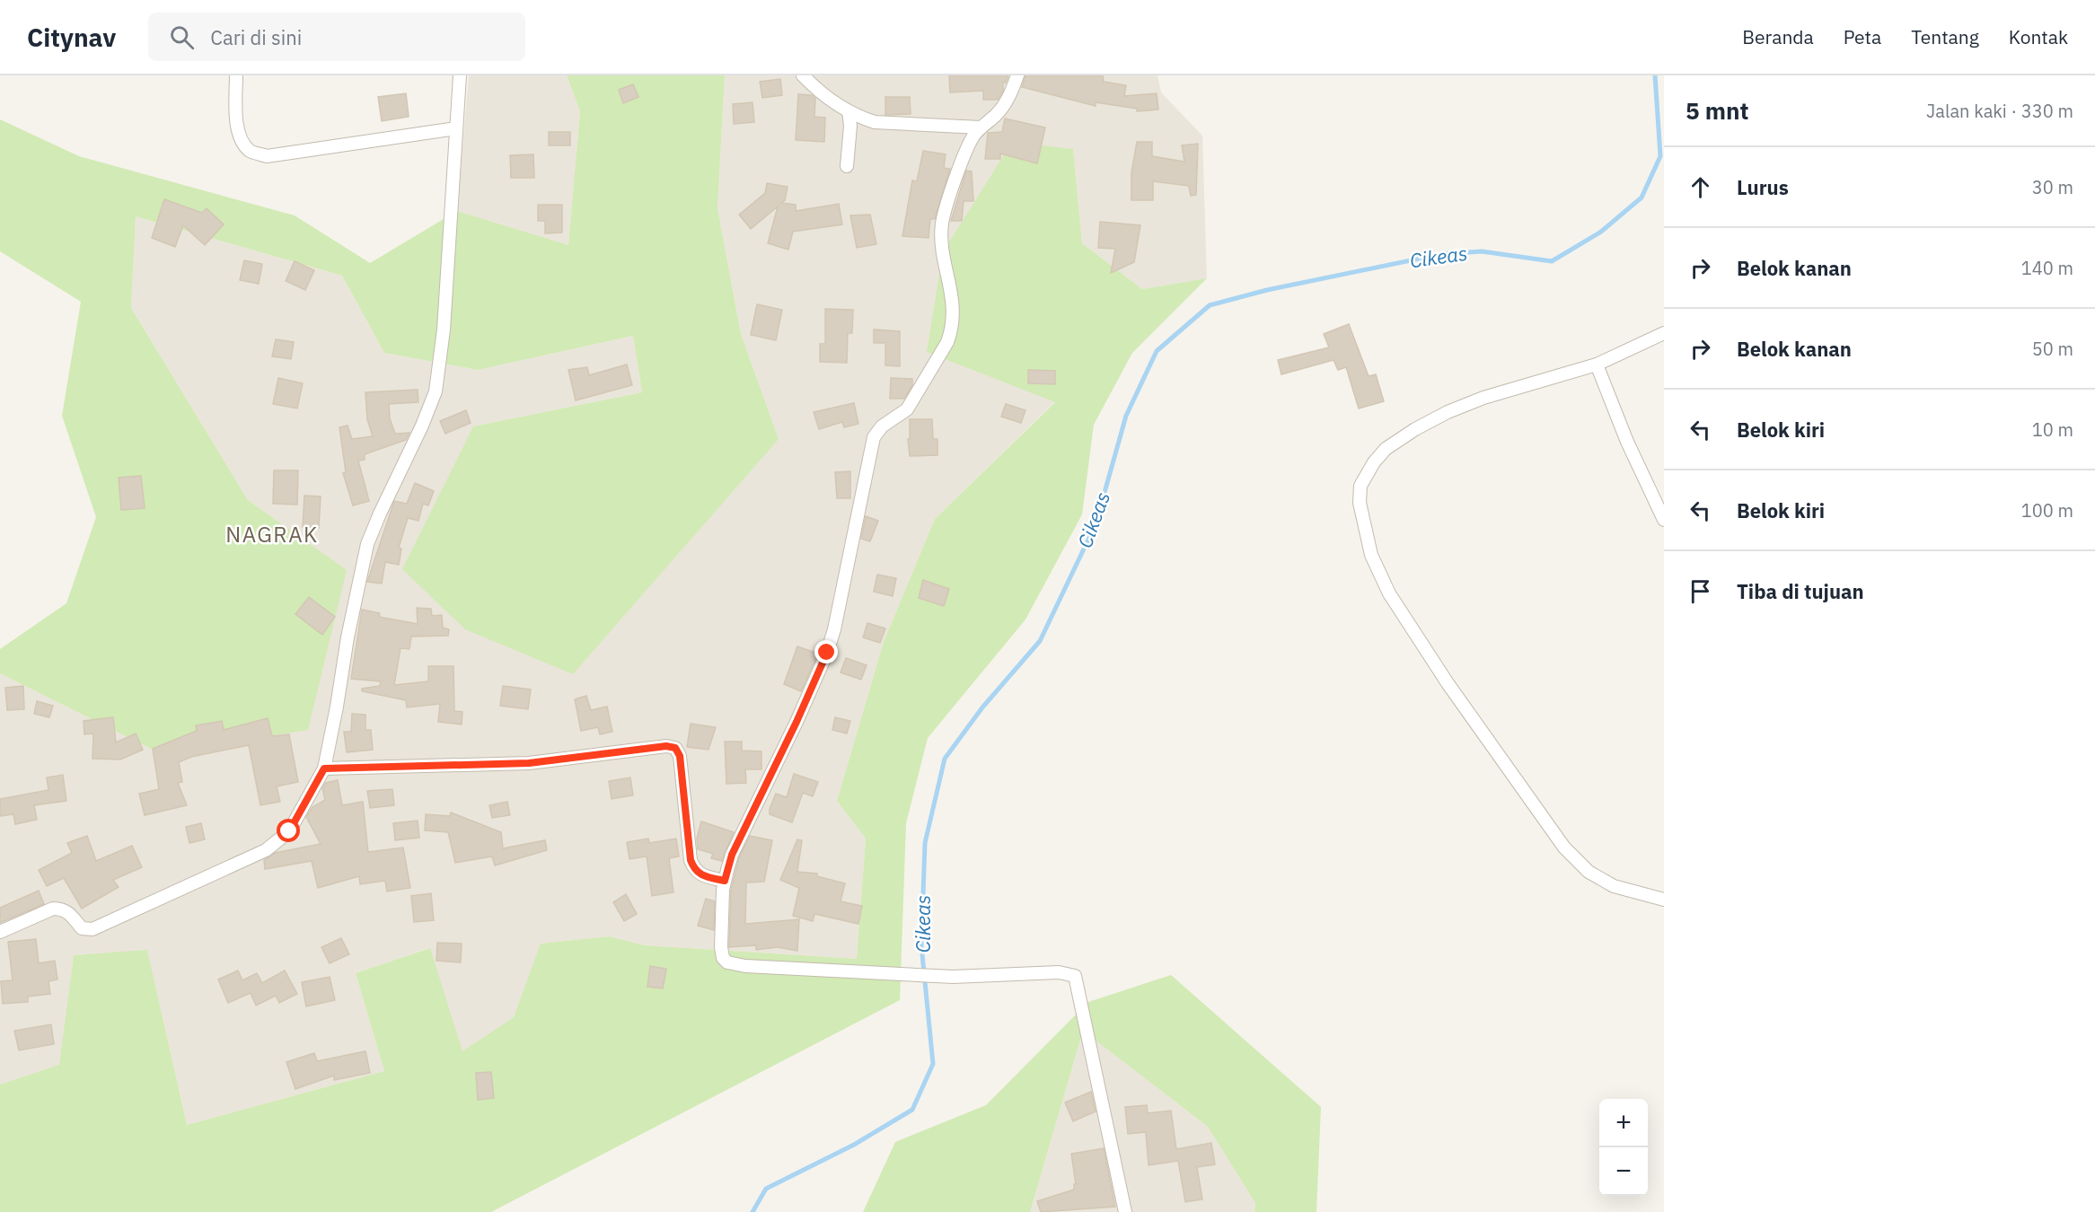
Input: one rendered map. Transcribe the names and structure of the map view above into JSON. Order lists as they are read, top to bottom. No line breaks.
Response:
{"districts":["NAGRAK"],"water":["Cikeas"],"page":{"header":"Citynav","search":"Cari di sini","nav":["Beranda","Peta","Tentang","Kontak"],"heading":["5 mnt","Jalan kaki · 330 m"],"list":[["Lurus","30 m"],["Belok kanan","140 m"],["Belok kanan","50 m"],["Belok kiri","10 m"],["Belok kiri","100 m"],"Tiba di tujuan"],"map_buttons":["+","−"]}}
